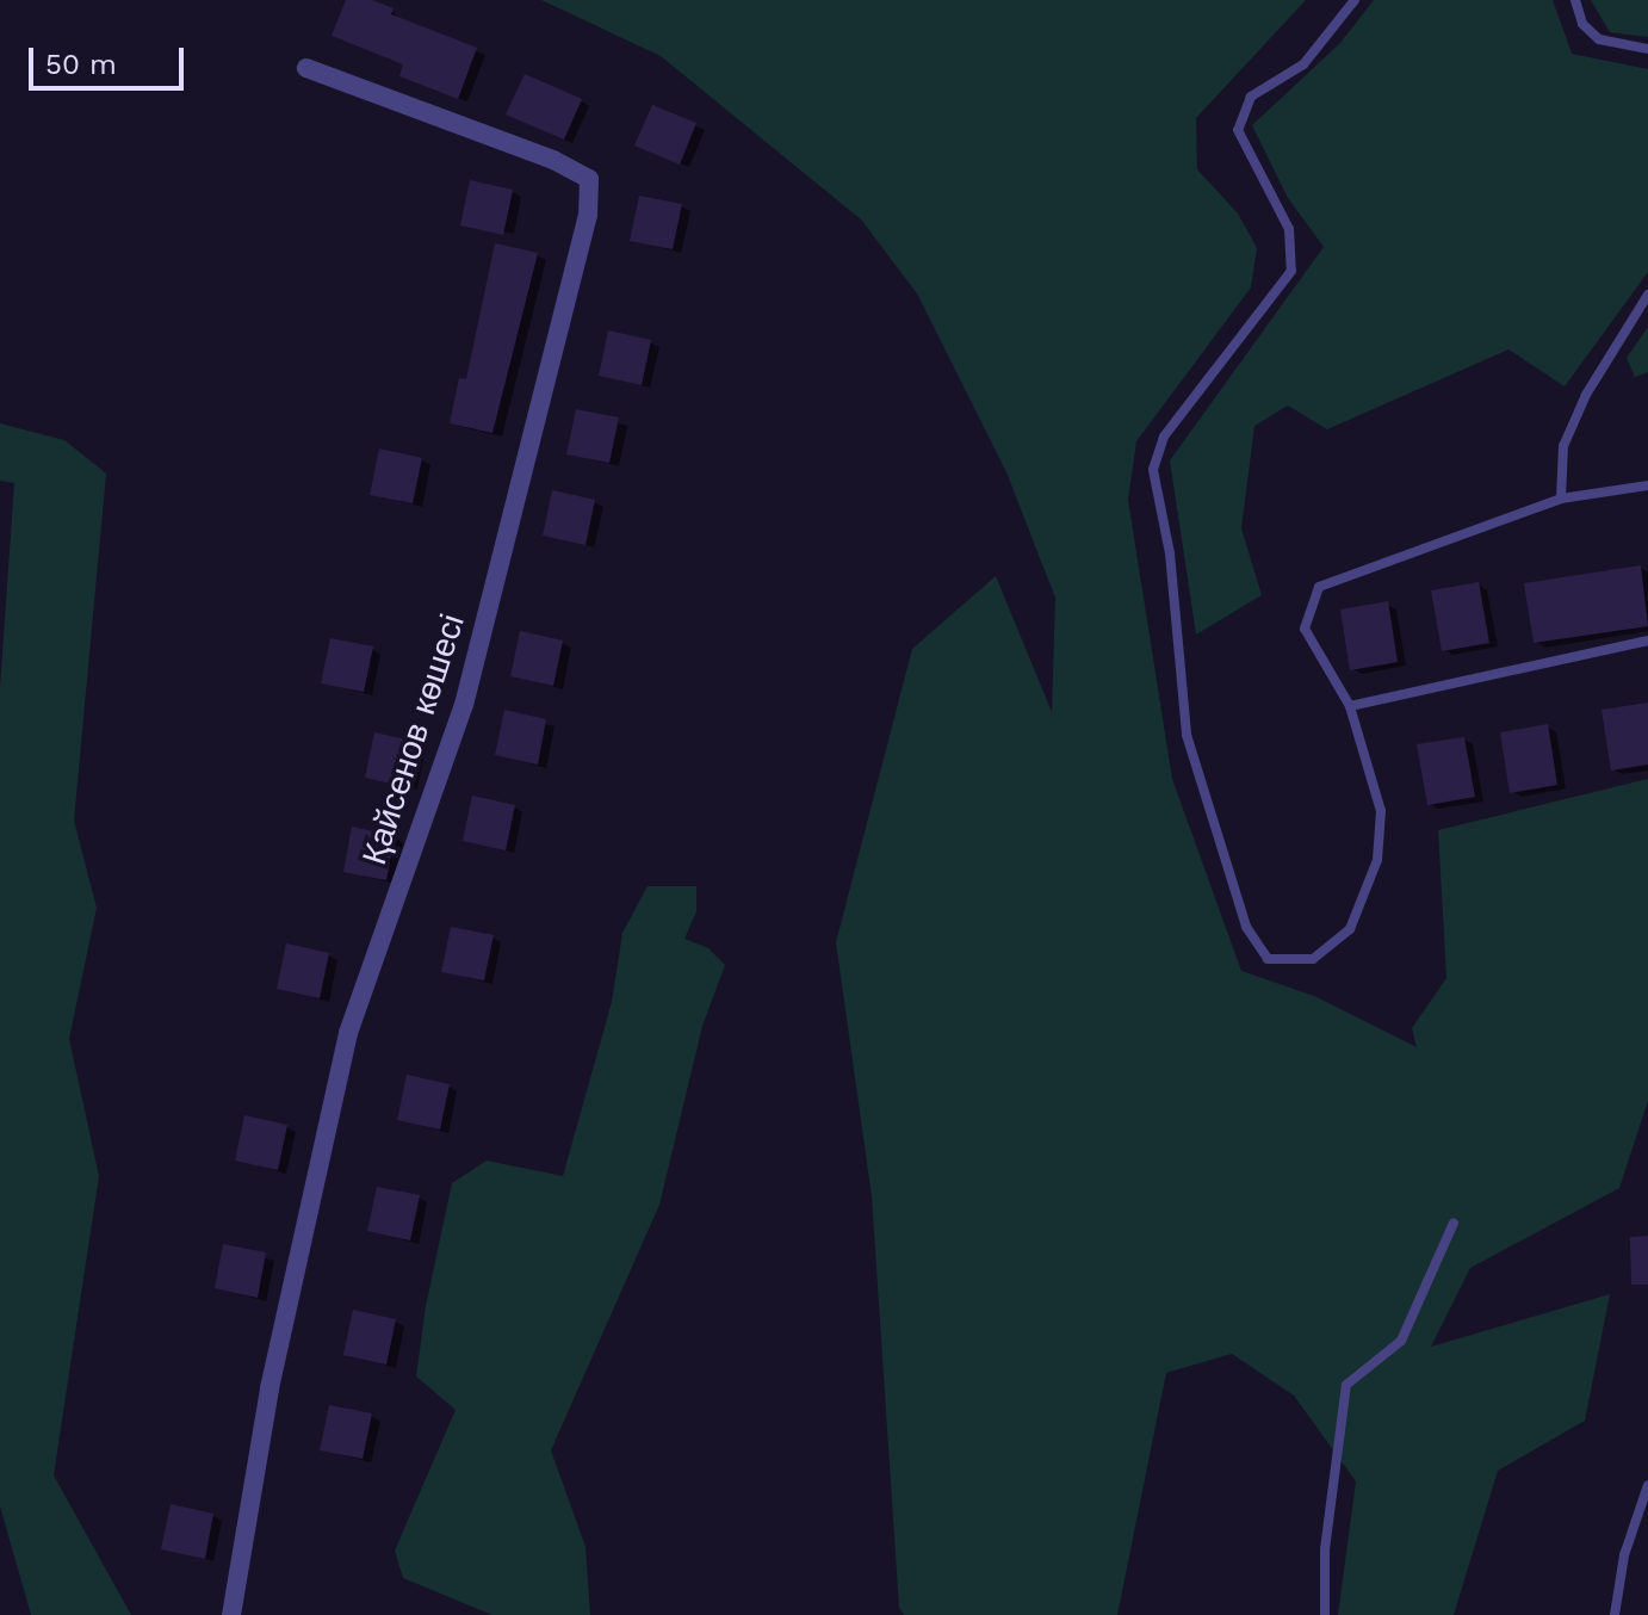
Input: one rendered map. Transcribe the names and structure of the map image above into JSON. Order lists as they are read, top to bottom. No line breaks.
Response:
{"streets":{"street":["Қайсенов көшесі"]},"scale_bar":"50 m"}
